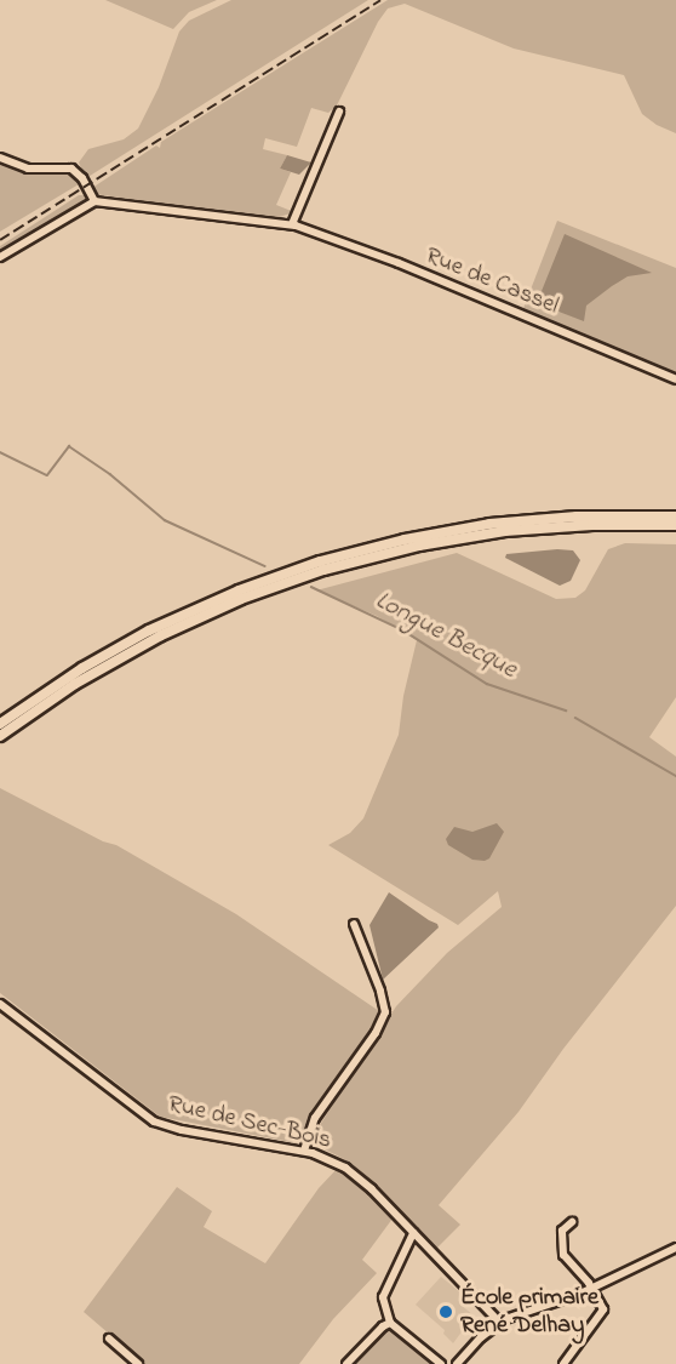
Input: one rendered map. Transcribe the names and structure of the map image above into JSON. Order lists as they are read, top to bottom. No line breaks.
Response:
{"streets":{"street":["Rue de Cassel","Rue de Sec-Bois"]},"water":["Longue Becque"],"places":["École primaire René Delhay"]}
